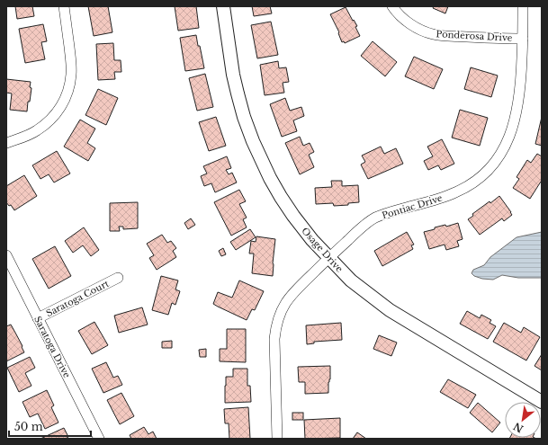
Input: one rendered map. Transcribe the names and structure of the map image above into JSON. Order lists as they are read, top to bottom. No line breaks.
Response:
{"streets":{"street":["Ponderosa Drive","Pontiac Drive","Osage Drive","Saratoga Court","Saratoga Drive"]},"crossings":[["Ponderosa Drive","Pontiac Drive"],["Pontiac Drive","Osage Drive"],["Saratoga Court","Saratoga Drive"]],"scale_bar":"50 m","north":"bottom left"}
